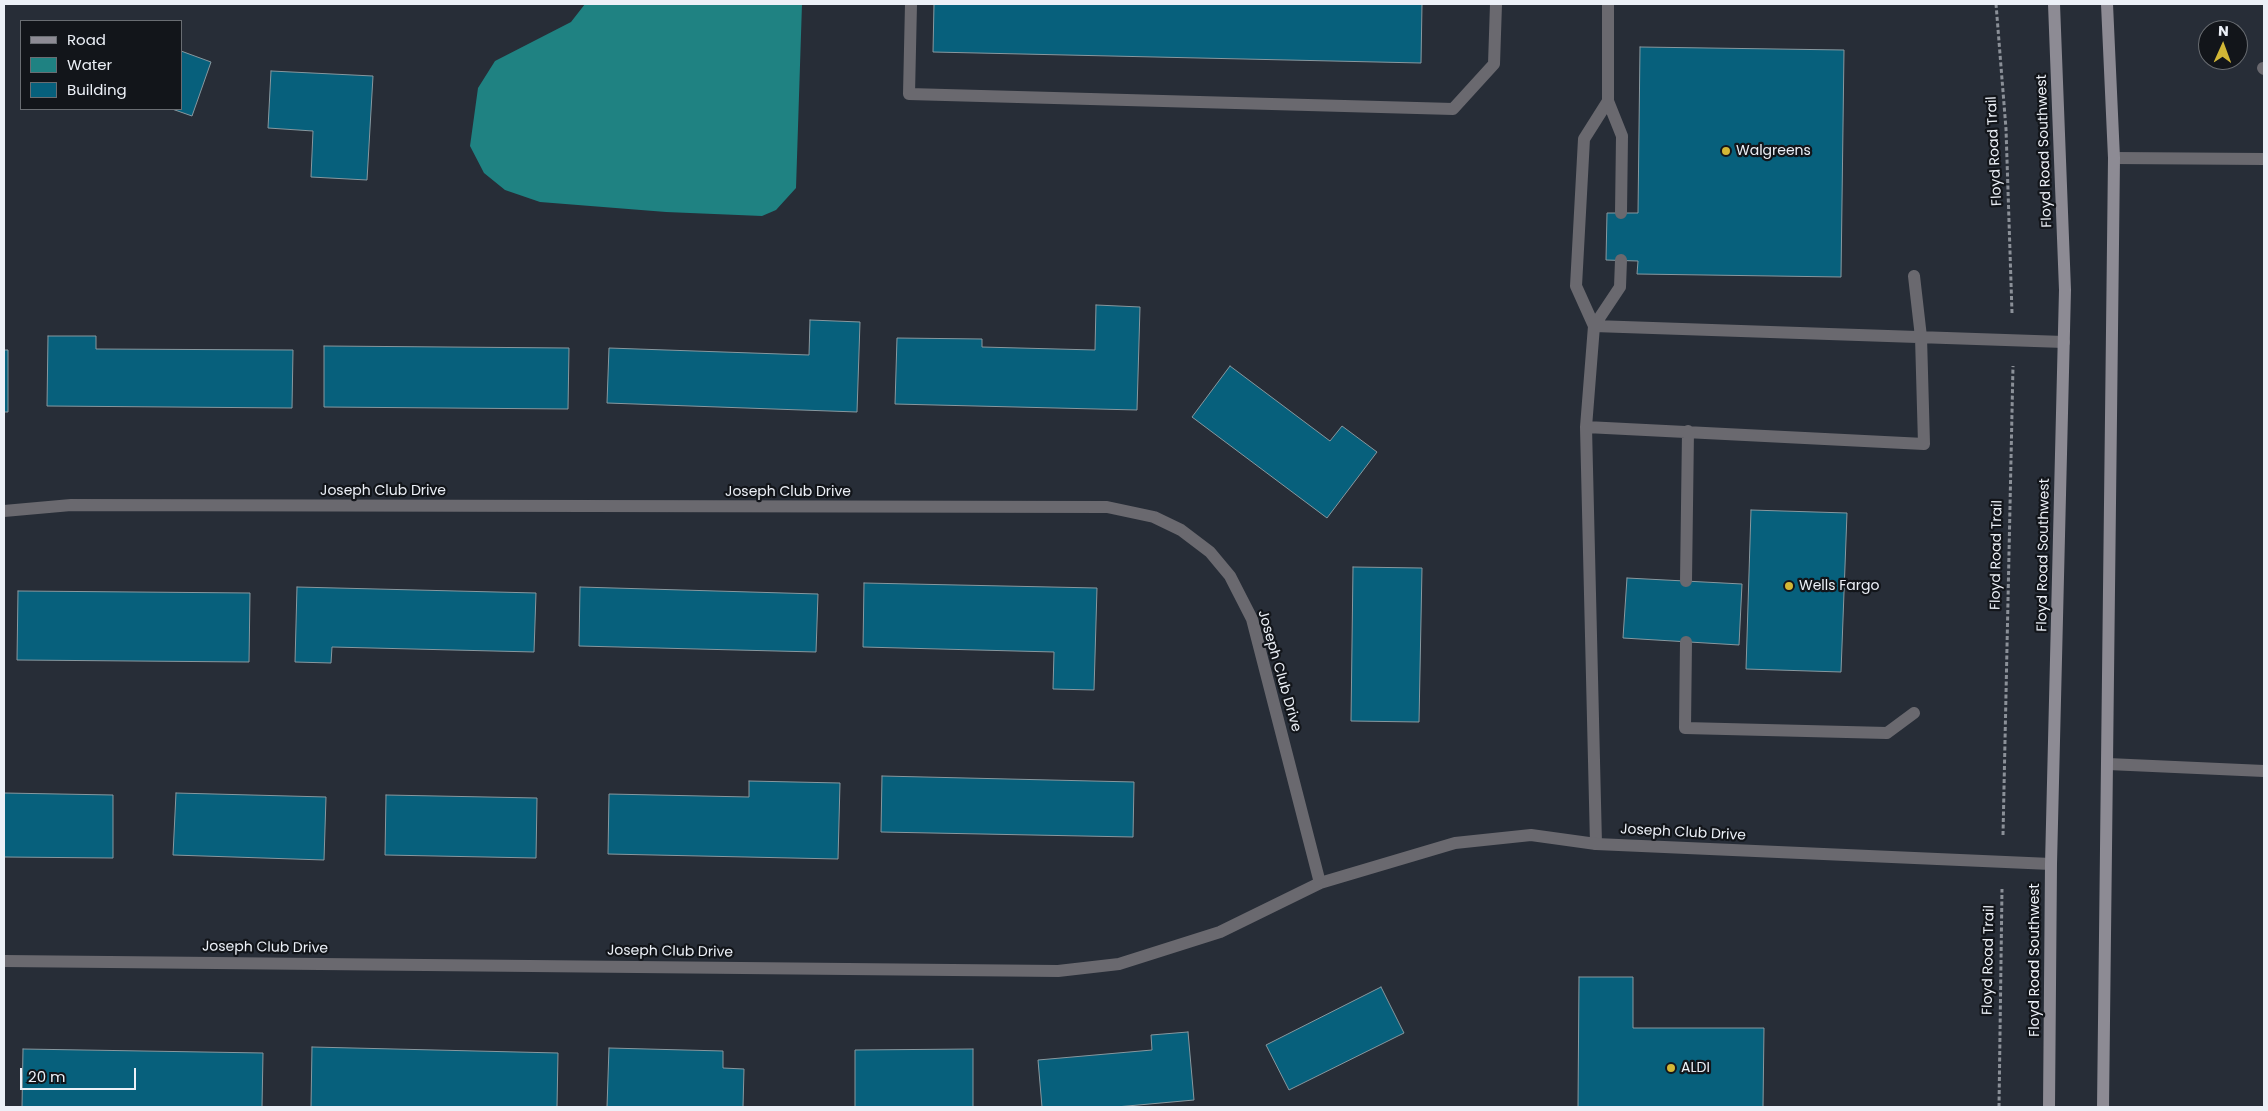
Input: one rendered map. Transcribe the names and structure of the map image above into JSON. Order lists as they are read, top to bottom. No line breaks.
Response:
{"streets":{"main road":["Floyd Road Southwest"],"street":["Joseph Club Drive"],"path":["Floyd Road Trail"]},"crossings":[["Floyd Road Trail","Joseph Club Drive"],["Floyd Road Southwest","Joseph Club Drive"]],"places":["Walgreens","Wells Fargo","ALDI"],"legend":["Road","Water","Building"],"scale_bar":"20 m","north":"top"}
